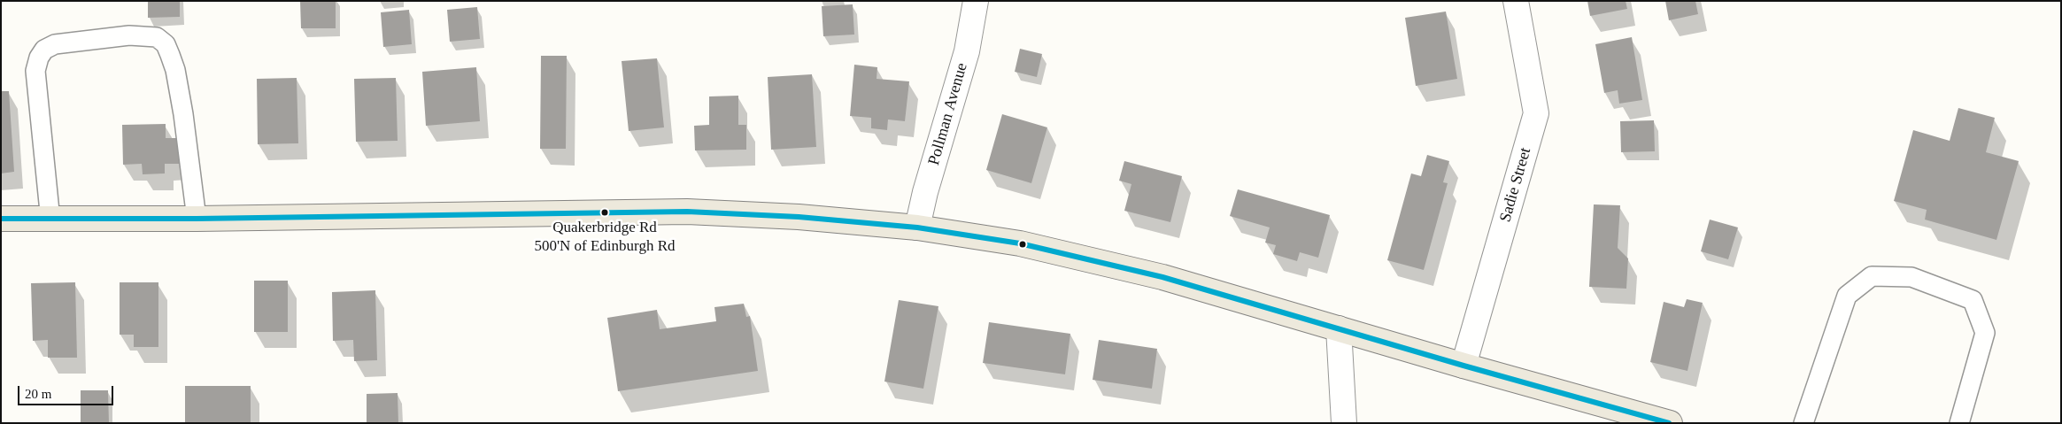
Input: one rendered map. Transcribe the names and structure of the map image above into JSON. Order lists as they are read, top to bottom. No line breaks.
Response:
{"streets":{"street":["Pollman Avenue","Sadie Street"]},"places":["Quakerbridge Rd 500'N of Edinburgh Rd"],"scale_bar":"20 m"}
